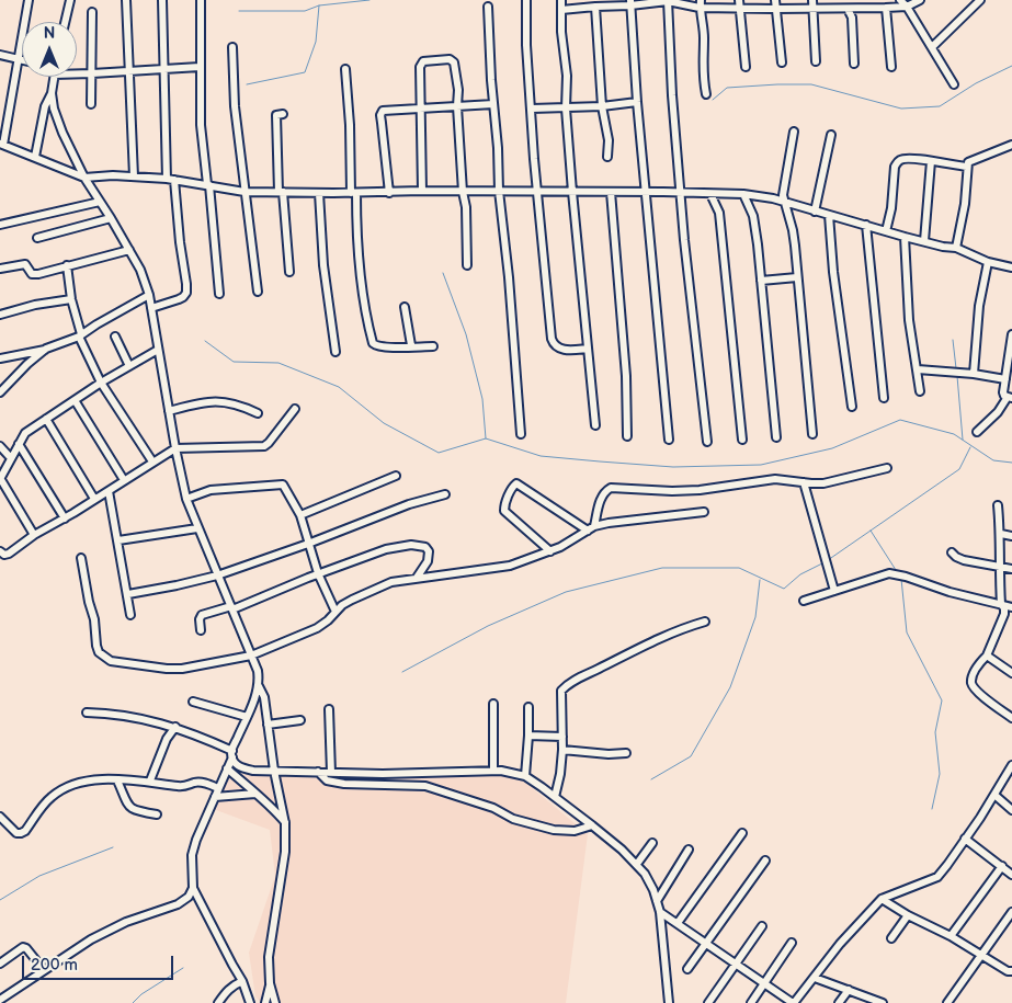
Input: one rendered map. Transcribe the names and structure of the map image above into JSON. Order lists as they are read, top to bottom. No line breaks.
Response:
{"scale_bar":"200 m","north":"top"}
